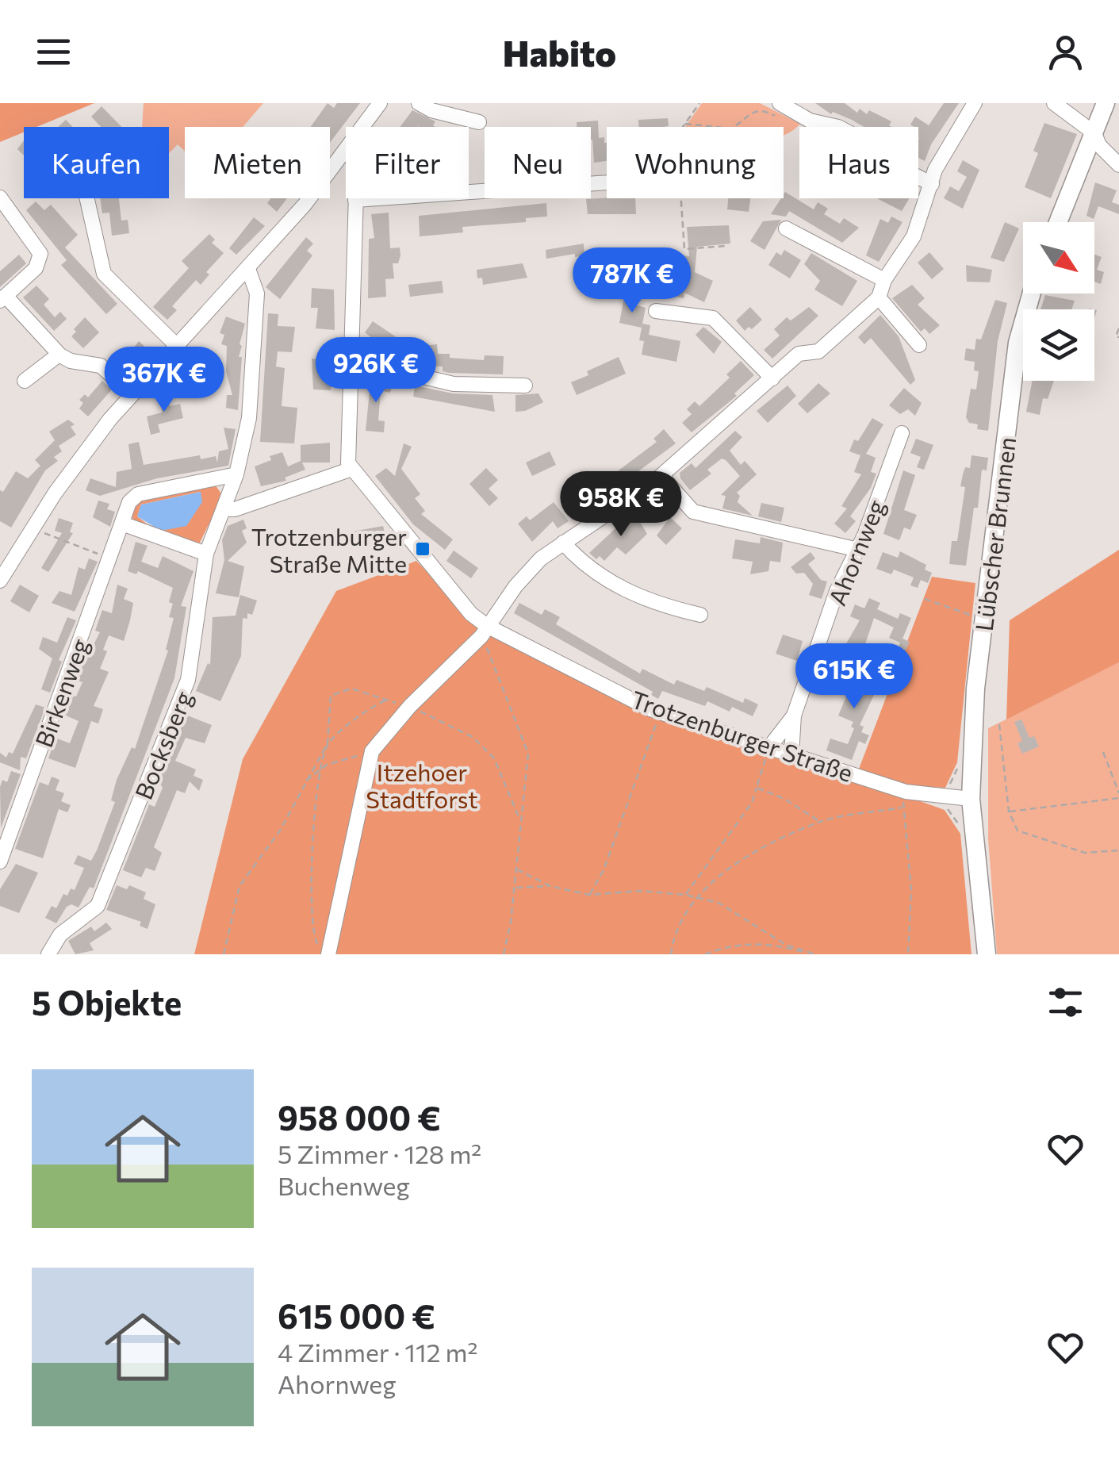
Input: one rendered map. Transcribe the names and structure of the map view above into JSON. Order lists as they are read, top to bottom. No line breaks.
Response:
{"streets":{"main road":["Lübscher Brunnen"],"street":["Ahornweg","Birkenweg","Trotzenburger Straße","Bocksberg"]},"crossings":[["Lübscher Brunnen","Trotzenburger Straße"],["Ahornweg","Trotzenburger Straße"],["Birkenweg","Bocksberg"]],"parks":["Itzehoer Stadtforst"],"places":{"transit":["Trotzenburger Straße Mitte"]},"north":"bottom right","page":{"header":"Habito","chip":["Kaufen","Mieten","Filter","Neu","Wohnung","Haus"],"price":["787K €","926K €","367K €","958K €","615K €"],"heading":"5 Objekte","list":[{"name":"958 000 €","note":"5 Zimmer · 128 m² · Buchenweg"},{"name":"615 000 €","note":"4 Zimmer · 112 m² · Ahornweg"}]}}
